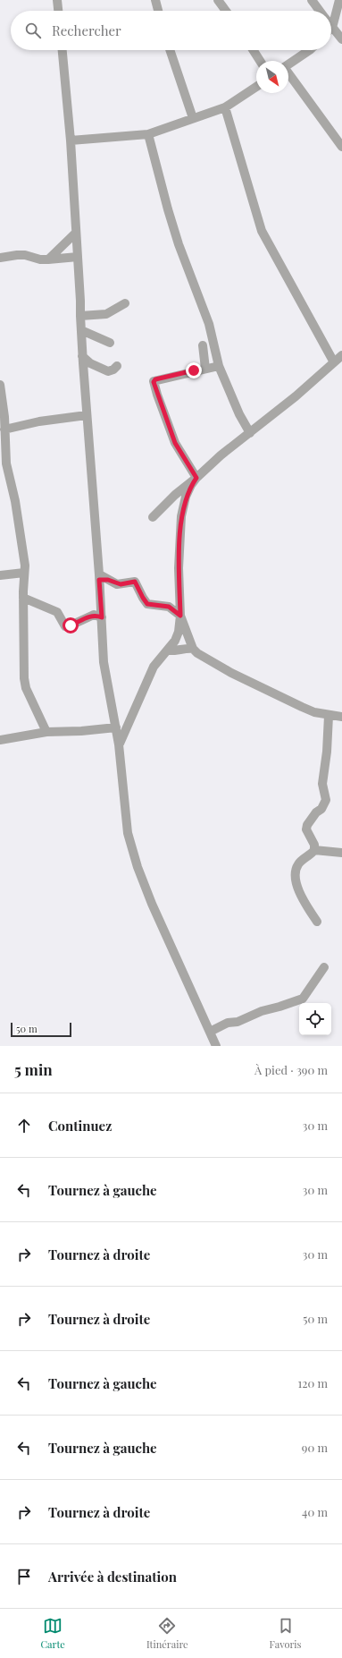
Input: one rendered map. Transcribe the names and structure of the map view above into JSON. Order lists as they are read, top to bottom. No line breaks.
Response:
{"scale_bar":"50 m","north":"bottom right","page":{"search":"Rechercher","scale":"50 m","heading":["5 min","À pied · 390 m"],"list":[["Continuez","30 m"],["Tournez à gauche","30 m"],["Tournez à droite","30 m"],["Tournez à droite","50 m"],["Tournez à gauche","120 m"],["Tournez à gauche","90 m"],["Tournez à droite","40 m"],"Arrivée à destination"],"nav":["Carte","Itinéraire","Favoris"]}}
